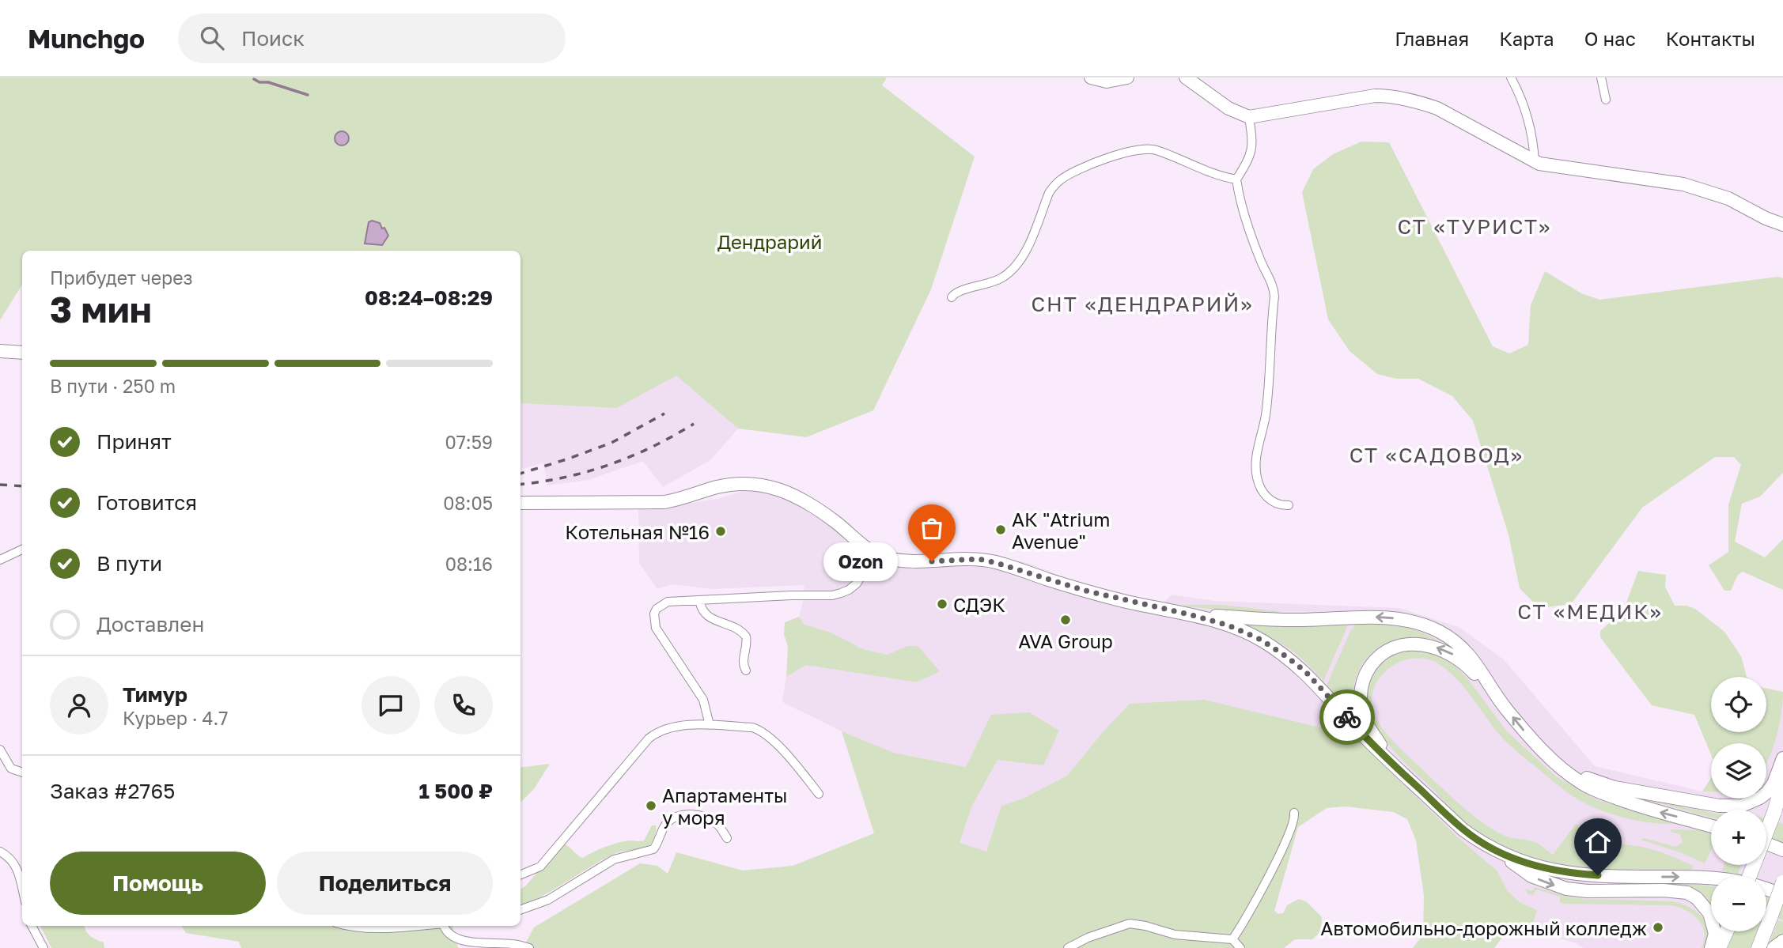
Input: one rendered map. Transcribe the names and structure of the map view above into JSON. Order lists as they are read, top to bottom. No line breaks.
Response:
{"districts":["СТ «ТУРИСТ»","СНТ «ДЕНДРАРИЙ»","СТ «САДОВОД»","СТ «МЕДИК»"],"parks":["Дендрарий"],"places":["АК \"Atrium Avenue\"","Котельная №16","Ozon","СДЭК","AVA Group","Апартаменты у моря","Автомобильно-дорожный колледж"],"page":{"header":"Munchgo","search":"Поиск","nav":["Главная","Карта","О нас","Контакты"],"heading":["3 мин","Прибудет через","08:24–08:29"],"panel":["Тимур","Курьер · 4.7","Заказ #2765","1 500 ₽"],"bar":"В пути · 250 m","list":[["Принят","07:59"],["Готовится","08:05"],["В пути","08:16"],"Доставлен"],"bubble":"Ozon","map_buttons":["+","−"],"buttons":["Помощь","Поделиться"]}}
